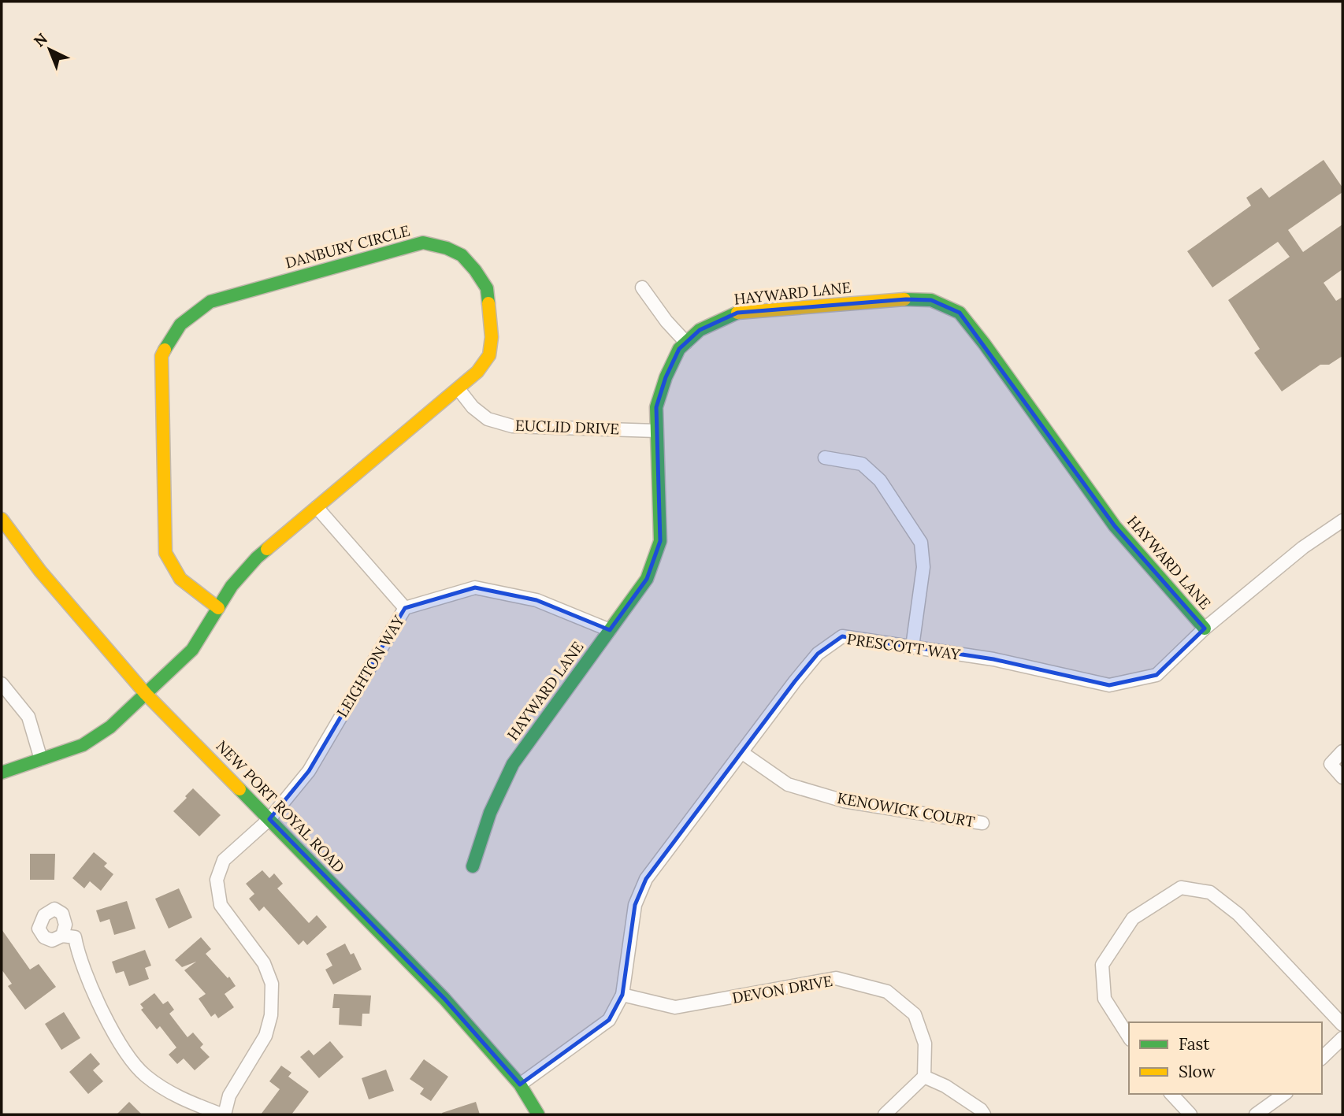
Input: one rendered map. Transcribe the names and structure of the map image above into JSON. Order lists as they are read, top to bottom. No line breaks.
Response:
{"streets":{"street":["DANBURY CIRCLE","HAYWARD LANE","EUCLID DRIVE","PRESCOTT WAY","LEIGHTON WAY","NEW PORT ROYAL ROAD","KENOWICK COURT","DEVON DRIVE"]},"crossings":[["DANBURY CIRCLE","EUCLID DRIVE"],["DANBURY CIRCLE","NEW PORT ROYAL ROAD"],["HAYWARD LANE","EUCLID DRIVE"],["HAYWARD LANE","PRESCOTT WAY"],["HAYWARD LANE","LEIGHTON WAY"],["PRESCOTT WAY","NEW PORT ROYAL ROAD"],["PRESCOTT WAY","KENOWICK COURT"],["PRESCOTT WAY","DEVON DRIVE"],["LEIGHTON WAY","NEW PORT ROYAL ROAD"]],"legend":["Fast","Slow"],"north":"top left"}
